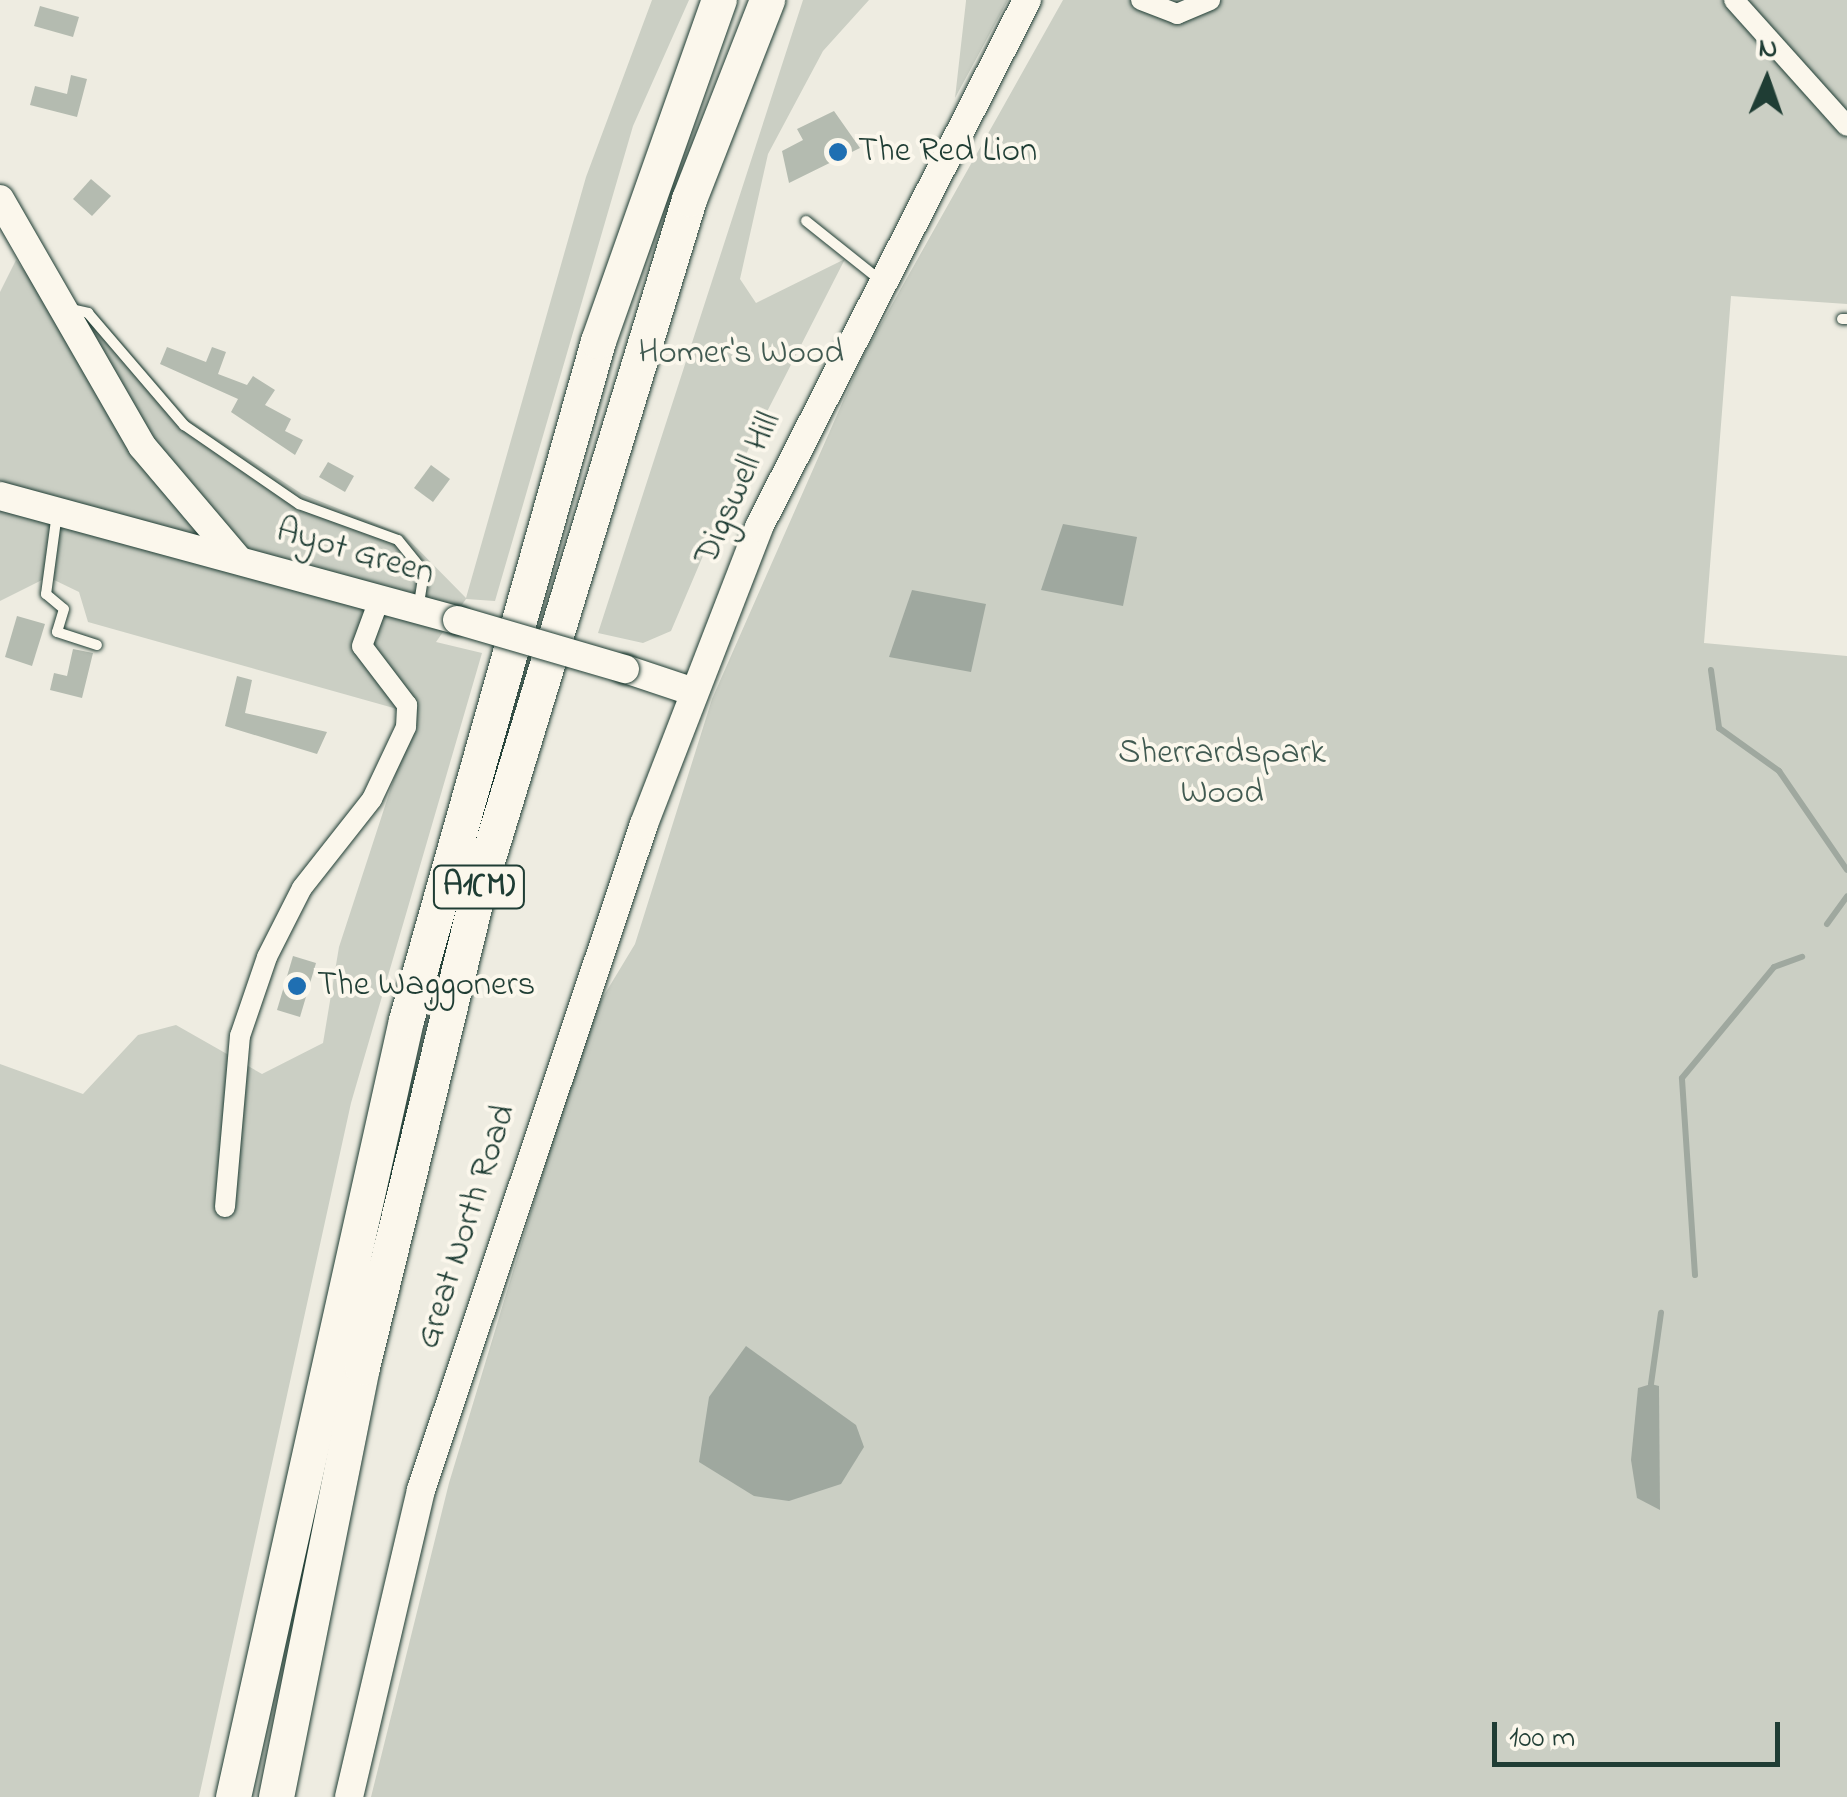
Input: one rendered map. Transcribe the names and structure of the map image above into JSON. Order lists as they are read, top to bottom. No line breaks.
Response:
{"streets":{"highway":["A1(M)"],"main road":["Digswell Hill","Ayot Green","Great North Road"]},"crossings":[["Digswell Hill","Ayot Green"],["Digswell Hill","Great North Road"],["Ayot Green","Great North Road"]],"parks":["Homer's Wood","Sherrardspark Wood"],"places":["The Red Lion","The Waggoners"],"scale_bar":"100 m","north":"top"}
